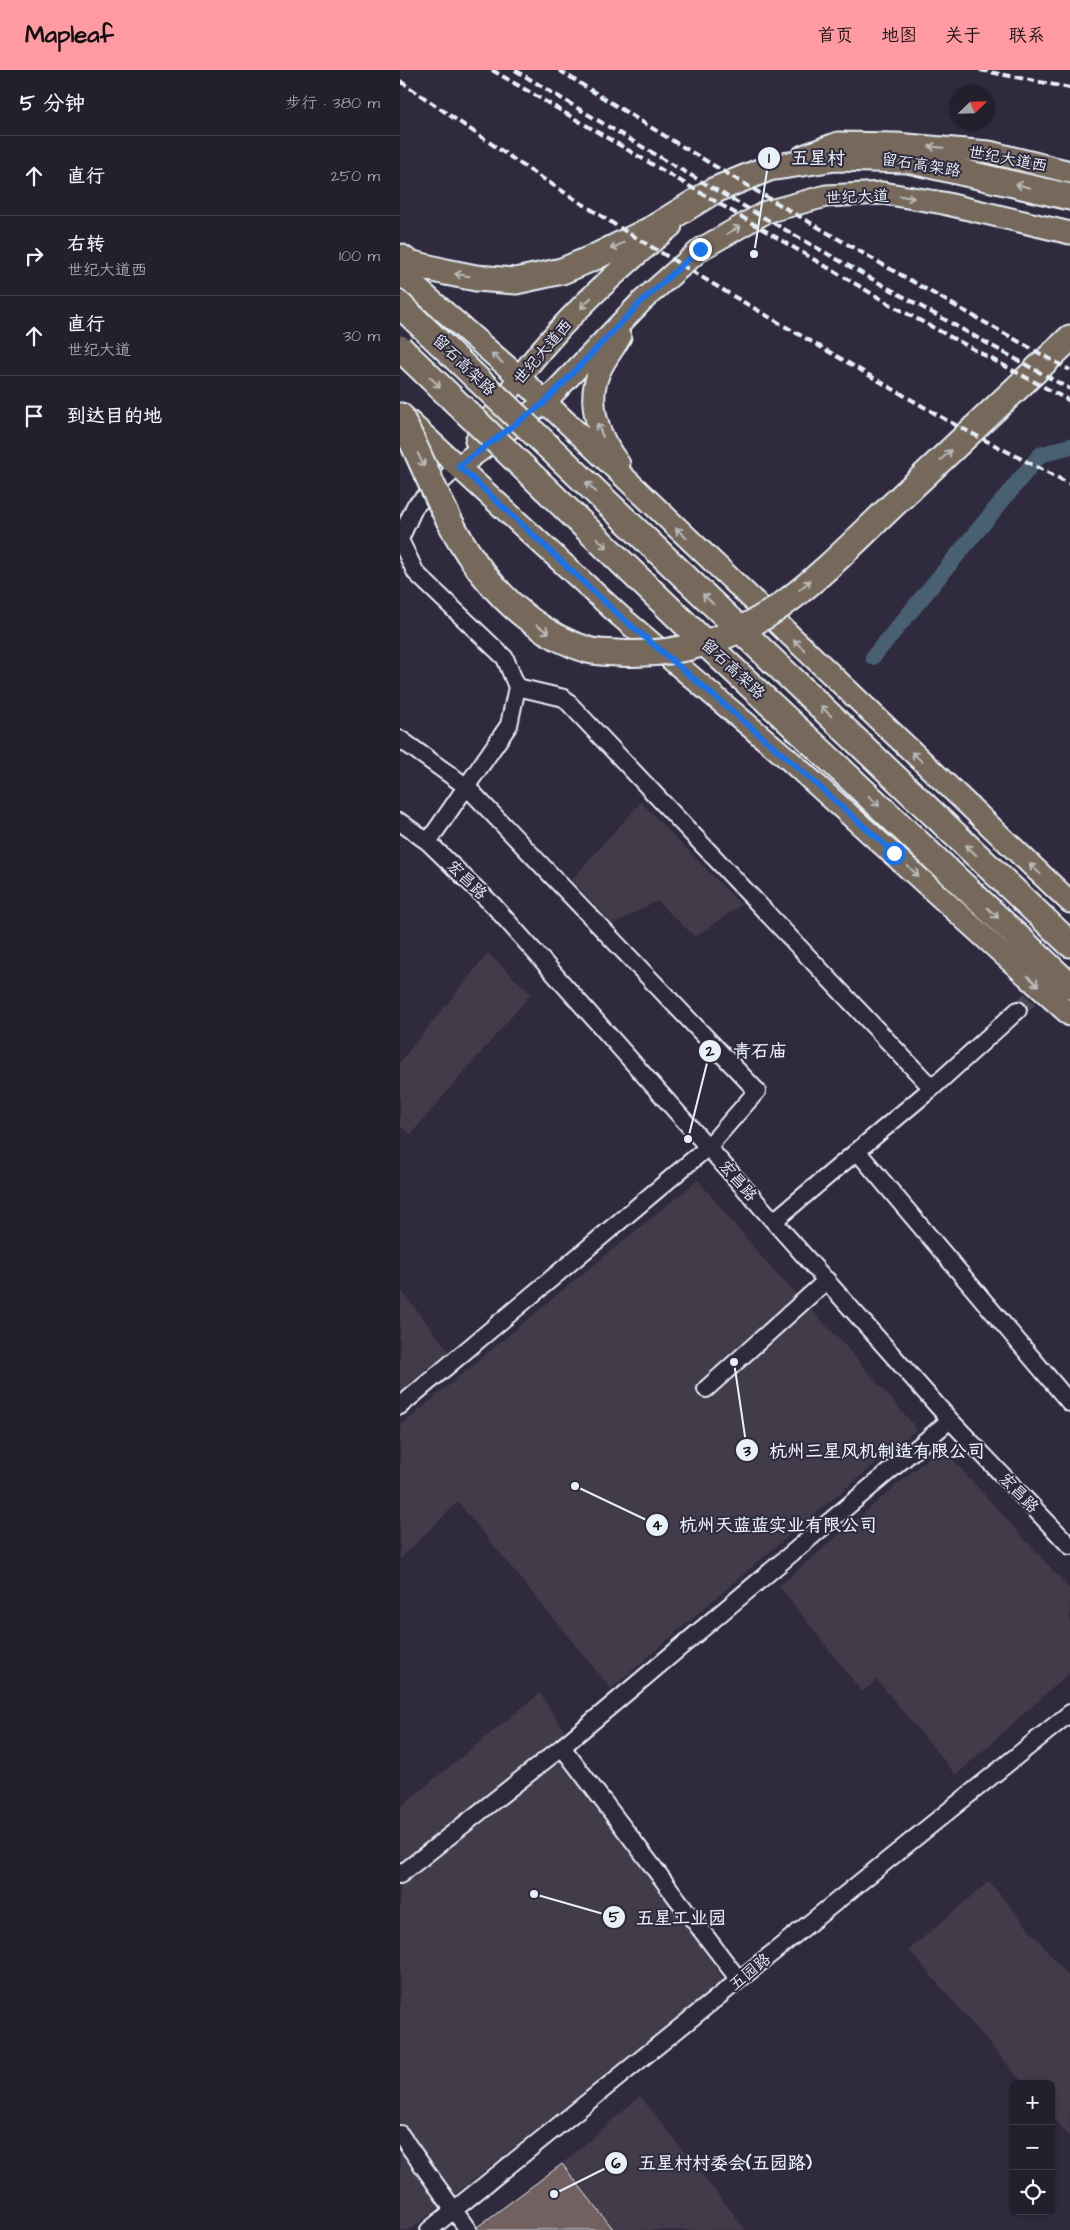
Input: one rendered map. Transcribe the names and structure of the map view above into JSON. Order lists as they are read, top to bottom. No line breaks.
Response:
{"streets":{"highway":["留石高架路"],"main road":["世纪大道西","世纪大道"],"street":["宏昌路","五园路"]},"crossings":[["世纪大道西","留石高架路"],["世纪大道西","世纪大道"]],"one_way":["世纪大道西","世纪大道"],"places":["五星村","青石庙","杭州三星风机制造有限公司","杭州天蓝蓝实业有限公司","五星工业园","五星村村委会(五园路)"],"north":"top right","page":{"header":"Mapleaf","nav":["首页","地图","关于","联系"],"heading":["5 分钟","步行 · 380 m"],"list":[["直行","250 m"],["右转","世纪大道西","100 m"],["直行","世纪大道","30 m"],"到达目的地"],"map_buttons":["+","−"]}}
